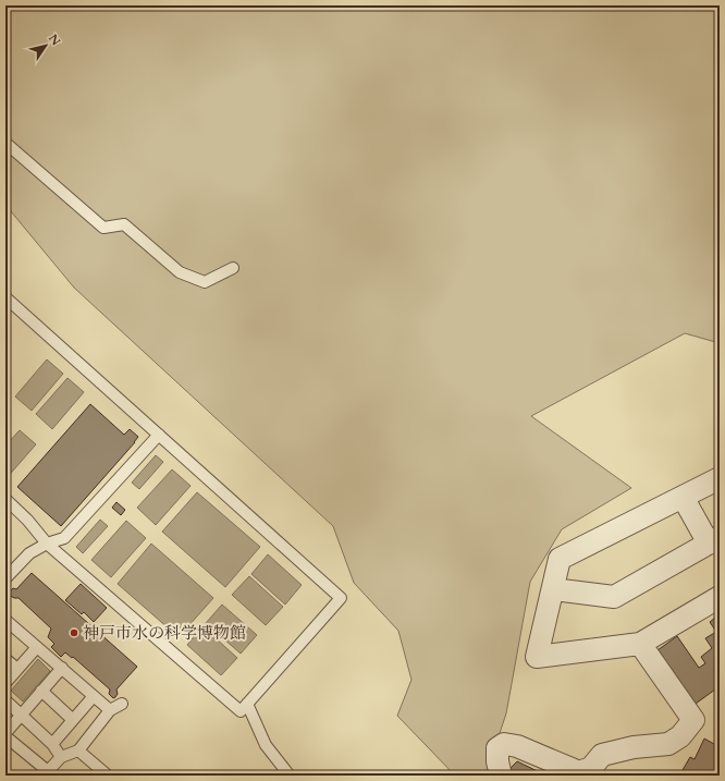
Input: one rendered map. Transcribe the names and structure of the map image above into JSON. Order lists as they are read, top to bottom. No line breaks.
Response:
{"places":["神戸市水の科学博物館"],"north":"top right"}
